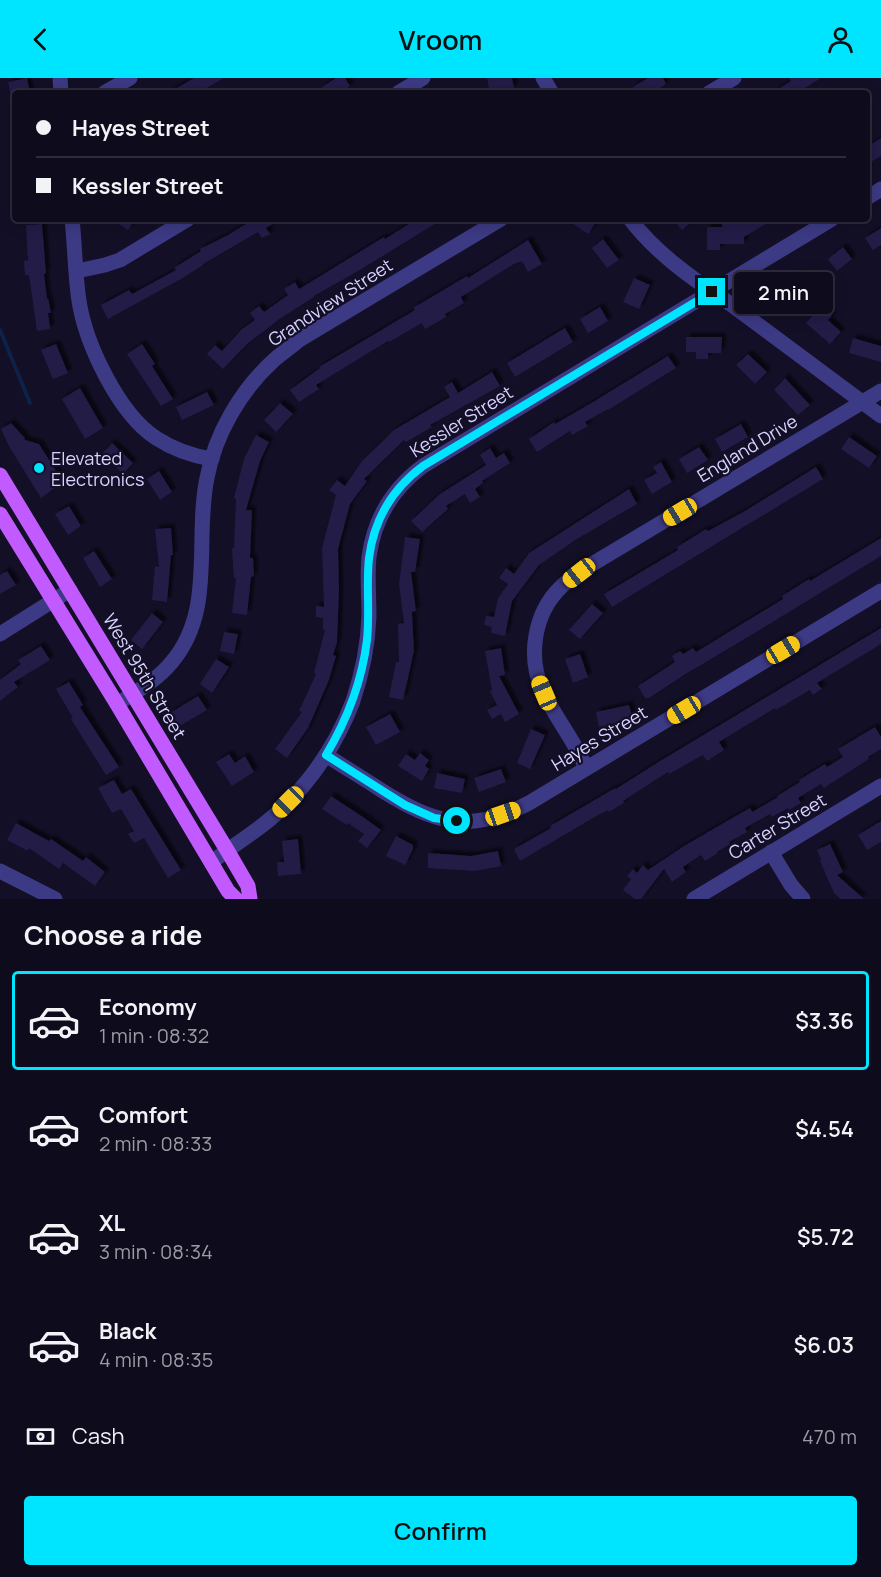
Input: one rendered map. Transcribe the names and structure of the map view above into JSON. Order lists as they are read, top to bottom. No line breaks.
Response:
{"streets":{"main road":["West 95th Street"],"street":["Grandview Street","Kessler Street","England Drive","Hayes Street","Carter Street"]},"crossings":[["Grandview Street","West 95th Street"],["Kessler Street","West 95th Street"],["Kessler Street","Hayes Street"],["England Drive","Hayes Street"]],"places":["Elevated Electronics"],"page":{"header":"Vroom","banner":["Hayes Street","Kessler Street"],"bubble":"2 min","heading":"Choose a ride","list":[{"name":"Economy","note":"1 min · 08:32","value":"$3.36"},{"name":"Comfort","note":"2 min · 08:33","value":"$4.54"},{"name":"XL","note":"3 min · 08:34","value":"$5.72"},{"name":"Black","note":"4 min · 08:35","value":"$6.03"}],"pay":["Cash","470 m"],"buttons":"Confirm"}}
